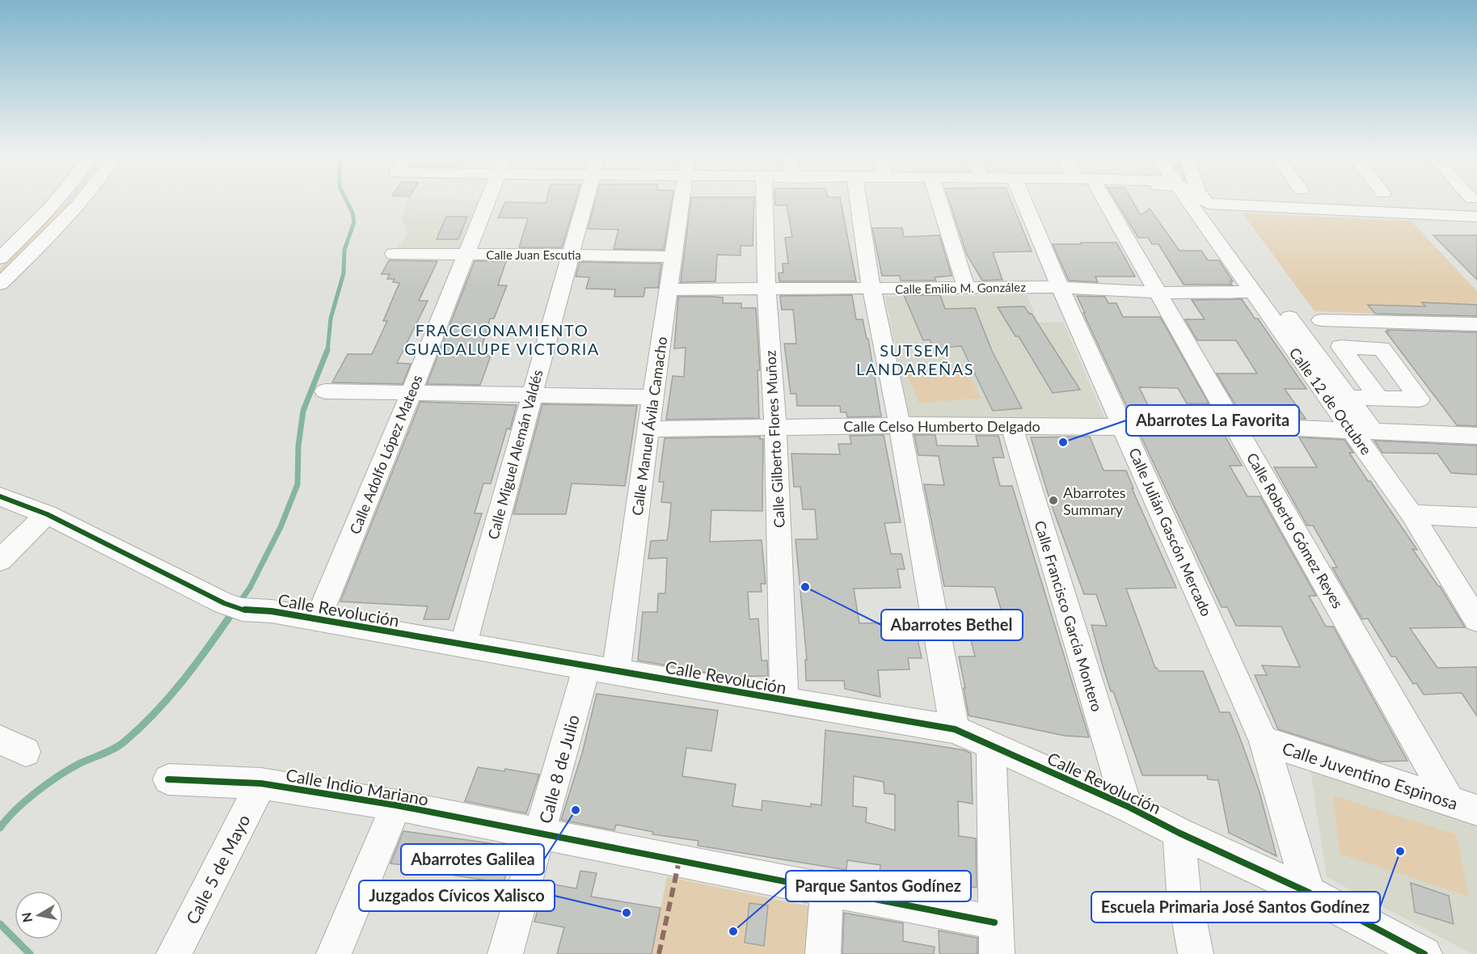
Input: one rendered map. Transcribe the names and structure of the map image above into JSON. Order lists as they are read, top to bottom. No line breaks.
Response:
{"streets":{"street":["Calle Juan Escutia","Calle Emilio M. González","Calle 12 de Octubre","Calle Manuel Ávila Camacho","Calle Celso Humberto Delgado","Calle Gilberto Flores Muñoz","Calle Adolfo López Mateos","Calle Miguel Alemán Valdés","Calle Roberto Gómez Reyes","Calle Julián Gascón Mercado","Calle Revolución","Calle Francisco García Montero","Calle 8 de Julio","Calle Juventino Espinosa","Calle Indio Mariano","Calle 5 de Mayo"]},"crossings":[["Calle Juan Escutia","Calle Manuel Ávila Camacho"],["Calle Juan Escutia","Calle Adolfo López Mateos"],["Calle Juan Escutia","Calle Miguel Alemán Valdés"],["Calle Emilio M. González","Calle 12 de Octubre"],["Calle Emilio M. González","Calle Manuel Ávila Camacho"],["Calle Emilio M. González","Calle Gilberto Flores Muñoz"],["Calle Emilio M. González","Calle Roberto Gómez Reyes"],["Calle Emilio M. González","Calle Julián Gascón Mercado"],["Calle 12 de Octubre","Calle Celso Humberto Delgado"],["Calle Manuel Ávila Camacho","Calle Celso Humberto Delgado"],["Calle Manuel Ávila Camacho","Calle Revolución"],["Calle Manuel Ávila Camacho","Calle 8 de Julio"],["Calle Celso Humberto Delgado","Calle Gilberto Flores Muñoz"],["Calle Celso Humberto Delgado","Calle Roberto Gómez Reyes"],["Calle Celso Humberto Delgado","Calle Julián Gascón Mercado"],["Calle Celso Humberto Delgado","Calle Francisco García Montero"],["Calle Gilberto Flores Muñoz","Calle Revolución"],["Calle Adolfo López Mateos","Calle Revolución"],["Calle Miguel Alemán Valdés","Calle Revolución"],["Calle Roberto Gómez Reyes","Calle Juventino Espinosa"],["Calle Julián Gascón Mercado","Calle Revolución"],["Calle Julián Gascón Mercado","Calle Juventino Espinosa"],["Calle Revolución","Calle Francisco García Montero"],["Calle Revolución","Calle 8 de Julio"],["Calle 8 de Julio","Calle Indio Mariano"],["Calle Indio Mariano","Calle 5 de Mayo"]],"districts":["FRACCIONAMIENTO GUADALUPE VICTORIA","SUTSEM LANDAREÑAS"],"places":["Abarrotes La Favorita","Abarrotes Summary","Abarrotes Bethel","Abarrotes Galilea","Escuela Primaria José Santos Godínez","Juzgados Cívicos Xalisco","Parque Santos Godínez"],"north":"left"}
